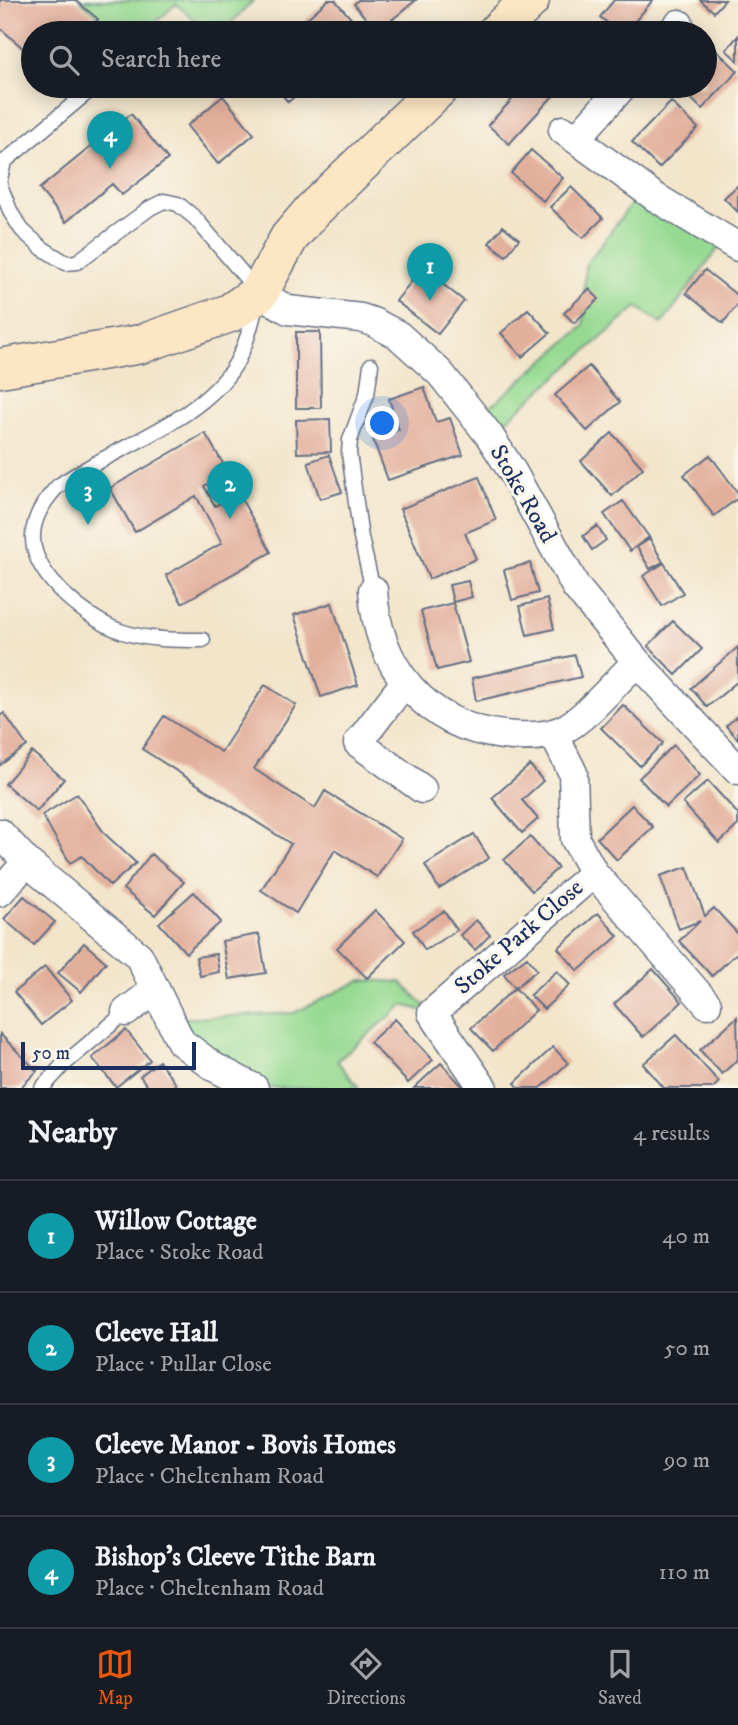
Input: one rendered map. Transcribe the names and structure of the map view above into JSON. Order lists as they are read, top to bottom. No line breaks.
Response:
{"streets":{"street":["Stoke Road","Stoke Park Close"]},"scale_bar":"50 m","page":{"search":"Search here","pins":["4","1","2","3"],"scale":"50 m","heading":["Nearby","4 results"],"list":[{"mark":"1","name":"Willow Cottage","note":"Place · Stoke Road","value":"40 m"},{"mark":"2","name":"Cleeve Hall","note":"Place · Pullar Close","value":"50 m"},{"mark":"3","name":"Cleeve Manor - Bovis Homes","note":"Place · Cheltenham Road","value":"90 m"},{"mark":"4","name":"Bishop's Cleeve Tithe Barn","note":"Place · Cheltenham Road","value":"110 m"}],"nav":["Map","Directions","Saved"]}}
